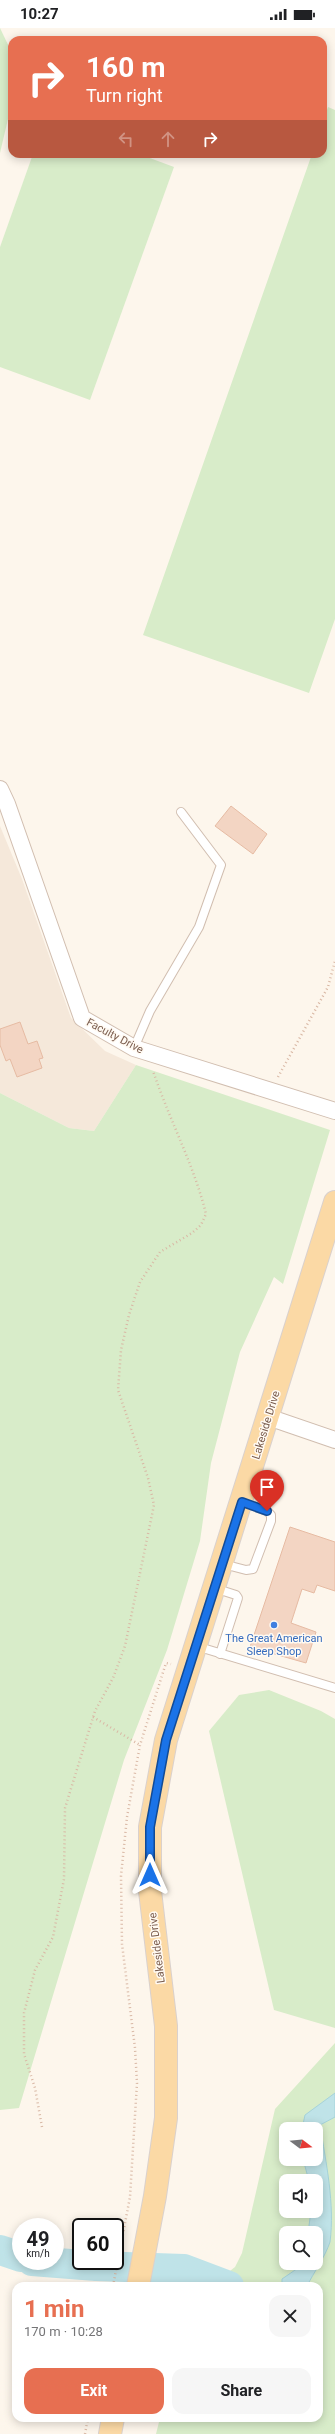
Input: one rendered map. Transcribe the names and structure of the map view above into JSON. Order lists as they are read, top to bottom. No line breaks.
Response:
{"streets":{"main road":["Lakeside Drive"],"street":["Faculty Drive"]},"places":["The Great American Sleep Shop"],"north":"right","page":{"status":"10:27","turn":["160 m","Turn right"],"speed":"49 km/h","limit":"60","heading":["1 min","170 m · 10:28"],"buttons":["Exit","Share"]}}
